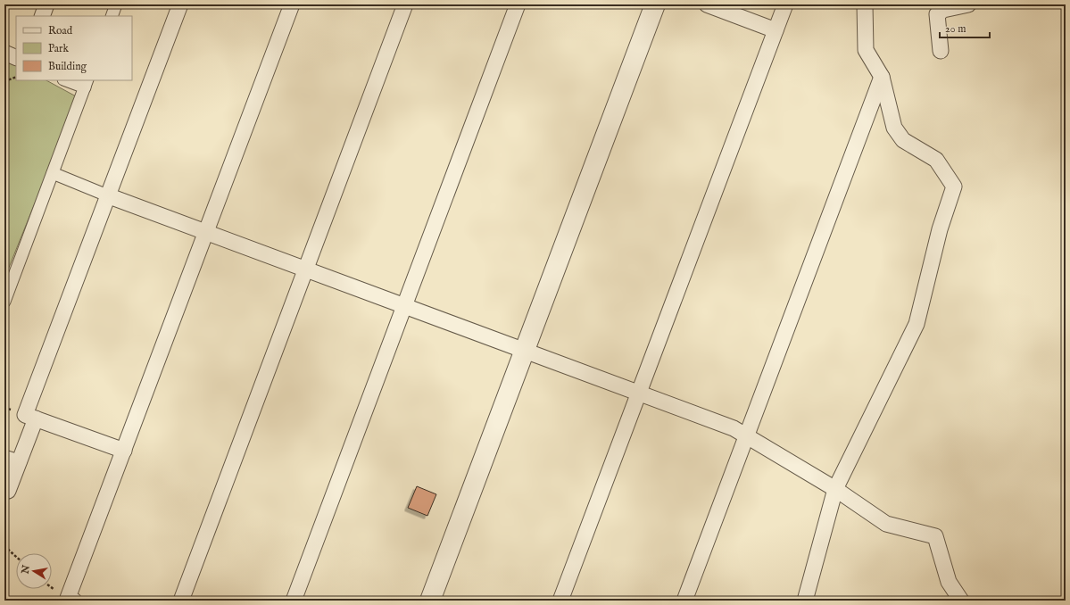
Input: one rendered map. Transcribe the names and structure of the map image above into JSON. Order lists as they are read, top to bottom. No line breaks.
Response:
{"legend":["Road","Park","Building"],"scale_bar":"20 m","north":"left"}
